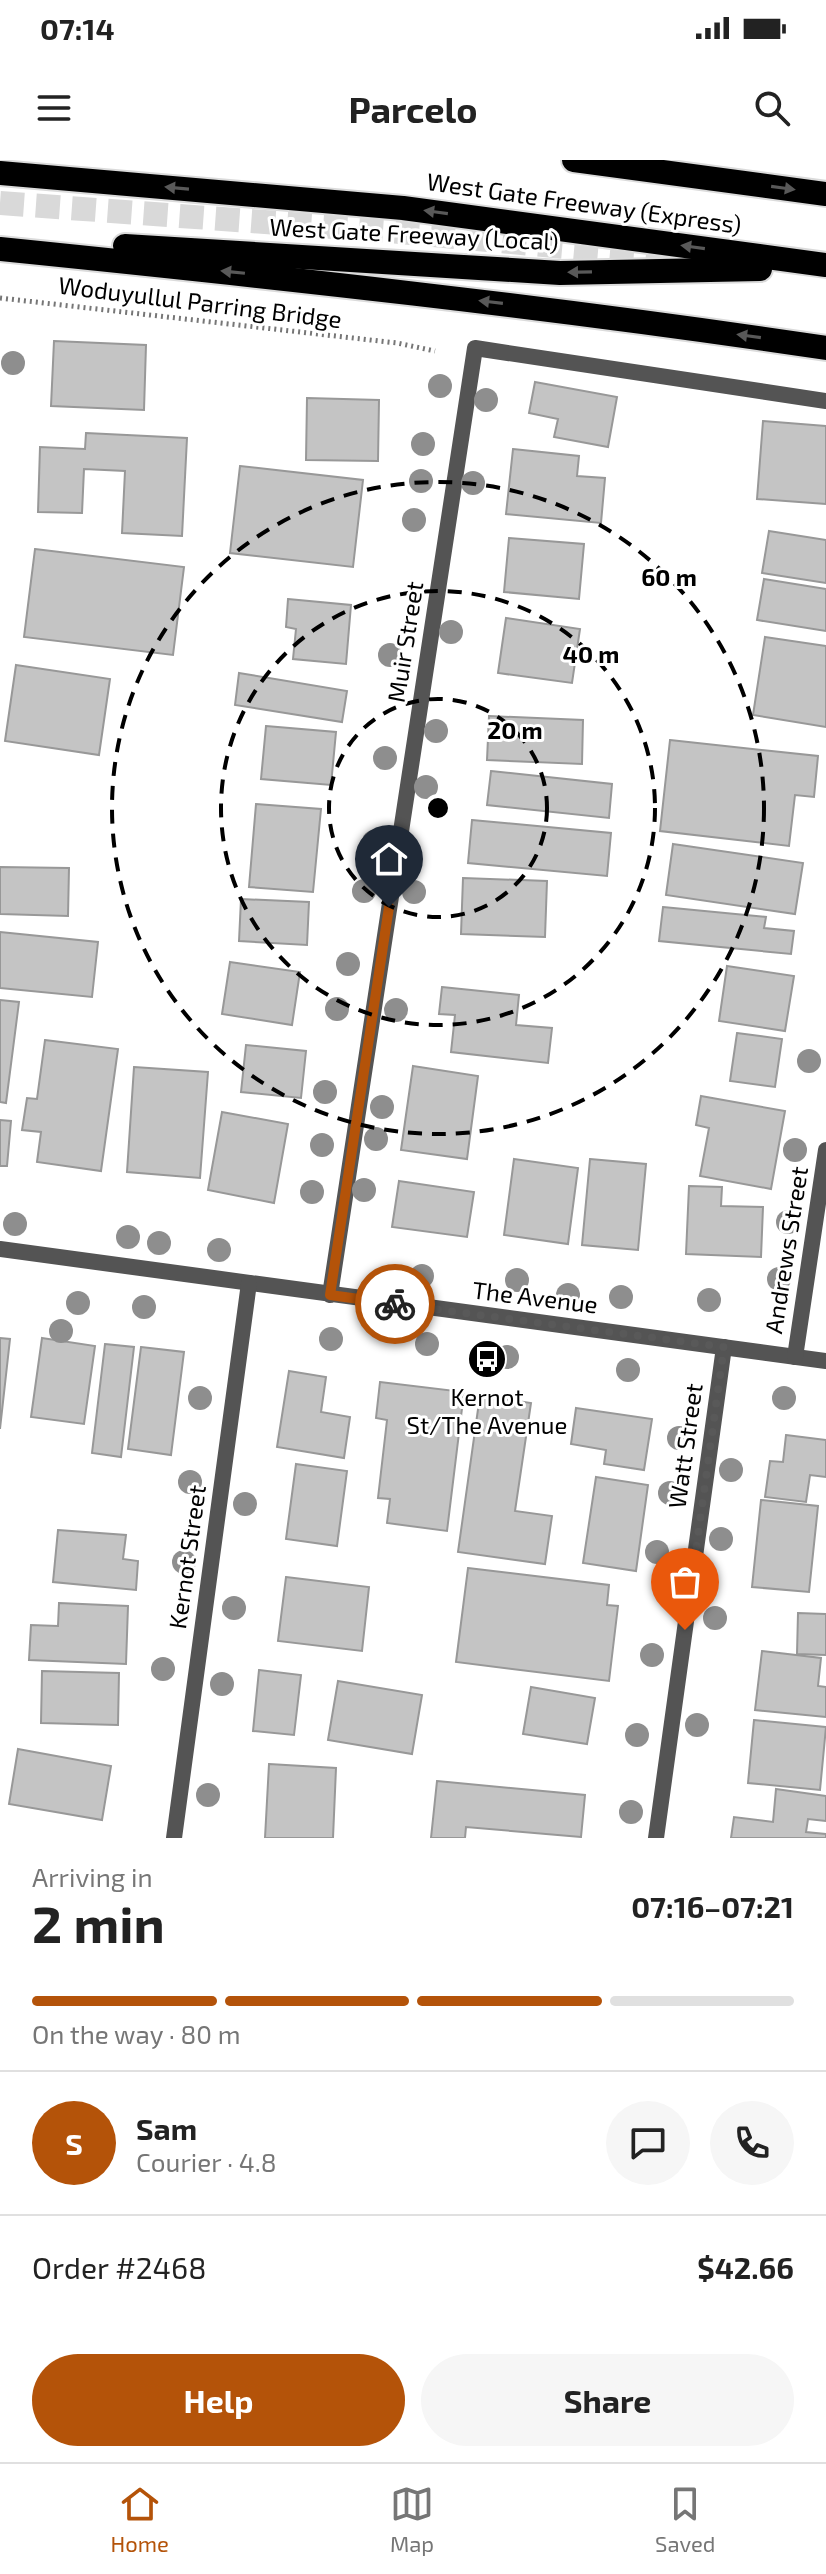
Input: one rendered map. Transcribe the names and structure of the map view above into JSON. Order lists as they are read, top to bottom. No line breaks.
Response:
{"streets":{"highway":["West Gate Freeway (Express)","West Gate Freeway (Local)"],"street":["Muir Street","Andrews Street","The Avenue","Watt Street","Kernot Street"],"path":["Woduyullul Parring Bridge"]},"crossings":[["West Gate Freeway (Express)","West Gate Freeway (Local)"],["Muir Street","The Avenue"],["Andrews Street","The Avenue"],["The Avenue","Watt Street"],["The Avenue","Kernot Street"]],"places":{"bus stop":["Kernot St/The Avenue"]},"page":{"status":"07:14","header":"Parcelo","heading":["2 min","Arriving in","07:16–07:21"],"panel":["Sam","Courier · 4.8","Order #2468","$42.66"],"bar":"On the way · 80 m","round":"S","buttons":["Help","Share"],"tabs":["Home","Map","Saved"]},"rings":["60 m","40 m","20 m"]}
